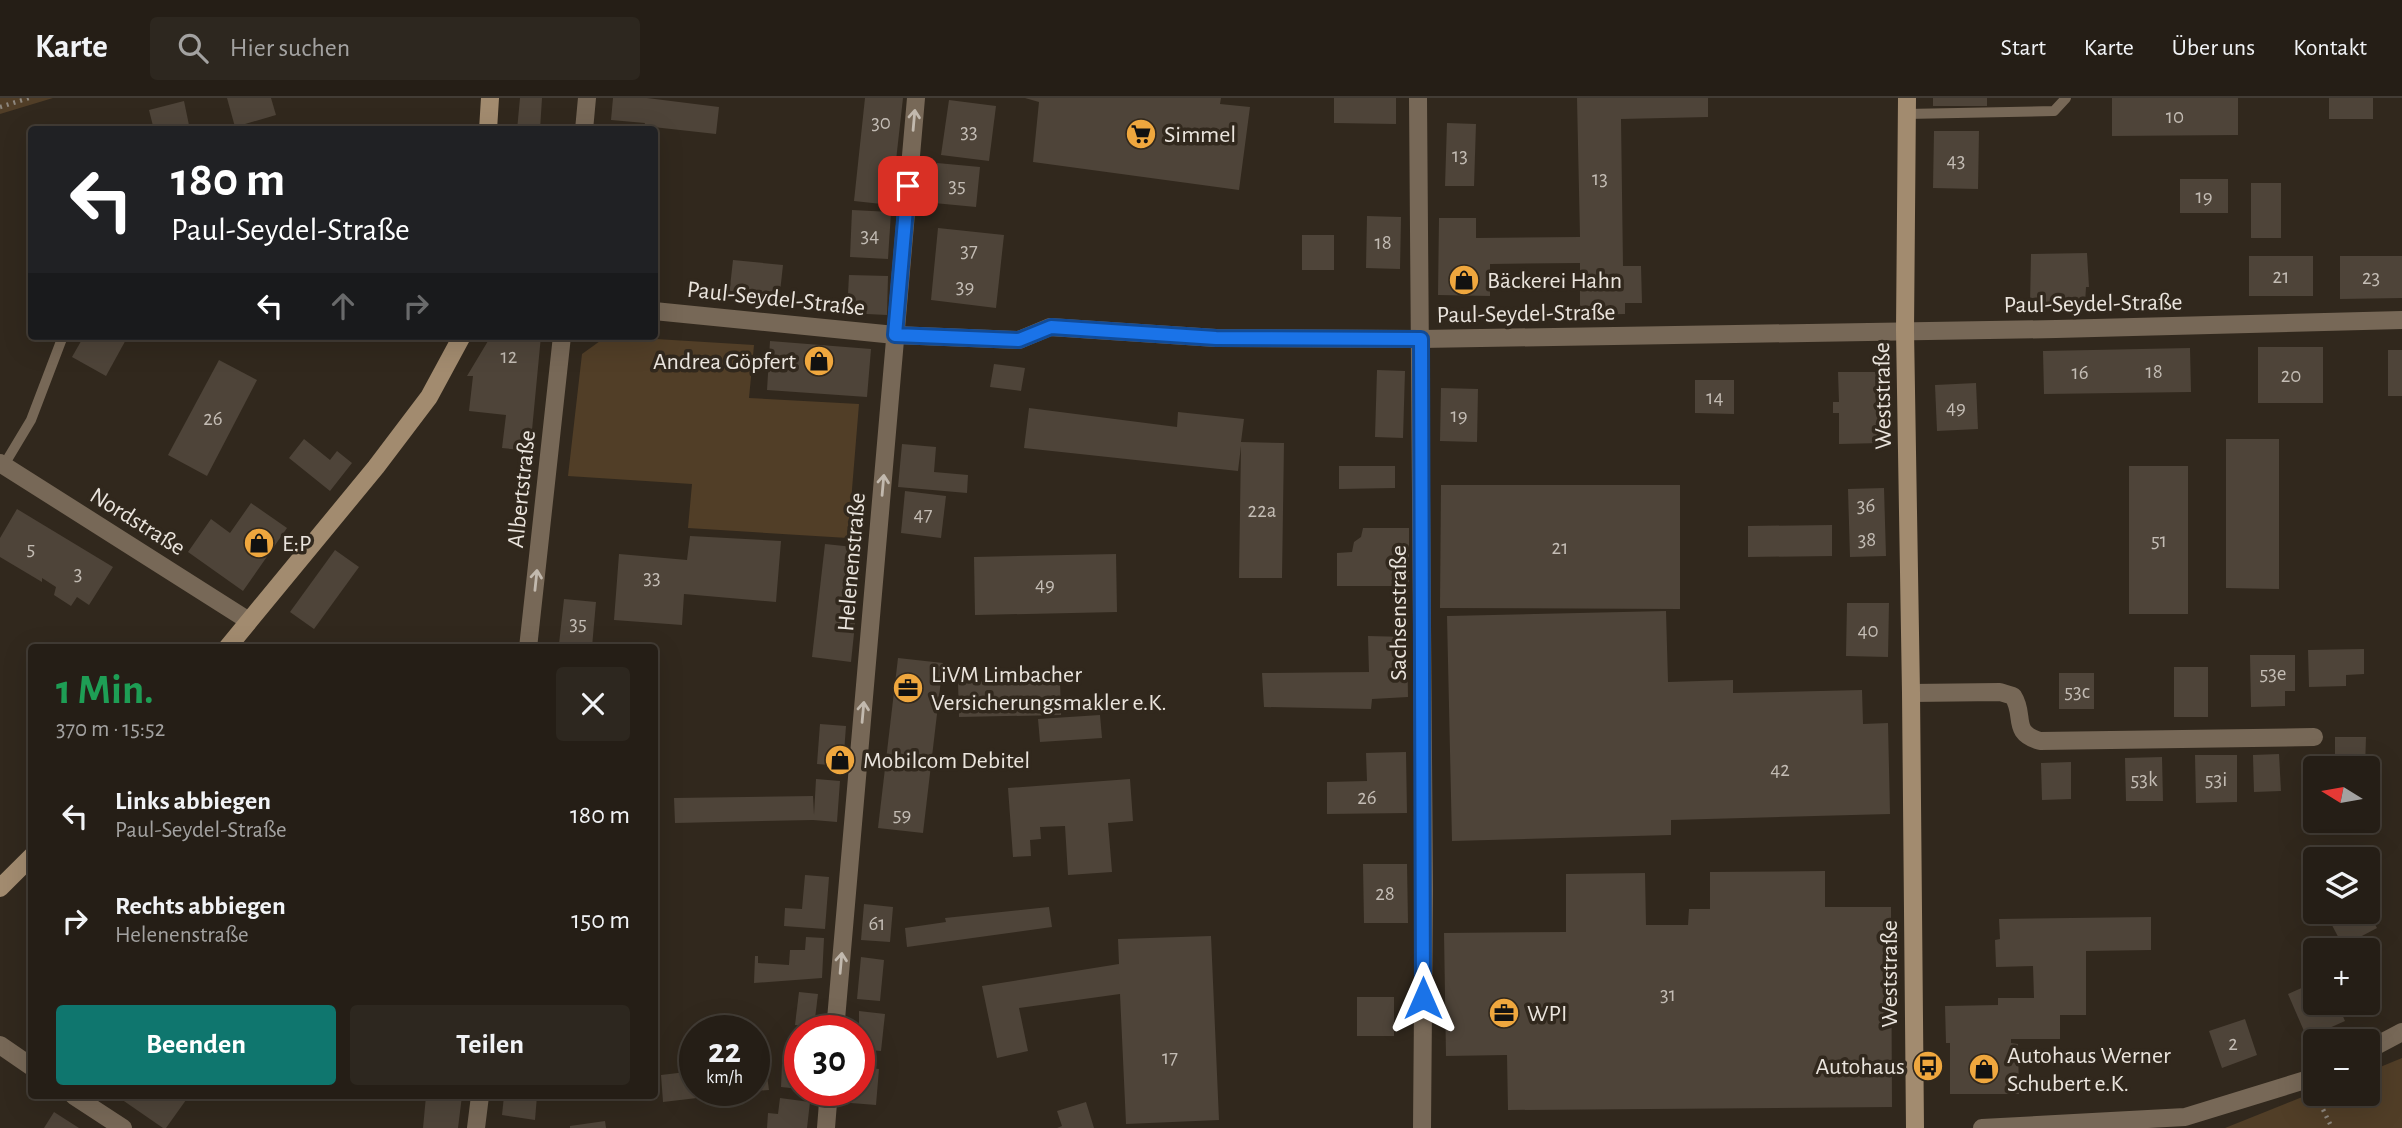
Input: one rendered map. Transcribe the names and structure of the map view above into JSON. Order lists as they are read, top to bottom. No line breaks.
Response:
{"streets":{"main road":["Weststraße"],"street":["Paul-Seydel-Straße","Albertstraße","Nordstraße","Helenenstraße","Sachsenstraße"]},"crossings":[["Paul-Seydel-Straße","Weststraße"],["Paul-Seydel-Straße","Helenenstraße"],["Paul-Seydel-Straße","Sachsenstraße"]],"one_way":["Albertstraße","Helenenstraße"],"places":{"supermarket":["Simmel"],"shop":["Bäckerei Hahn","Andrea Göpfert","E:P","Mobilcom Debitel","Autohaus Werner Schubert e.K."],"office":["LiVM Limbacher Versicherungsmakler e.K.","WPI"],"bus stop":["Autohaus"]},"house_numbers":["10","30","33","13","43","13","35","19","34","18","37","21","23","39","12","18","16","20","14","49","19","26","36","22a","47","38","51","21","5","3","33","49","35","40","53e","53c","42","53k","53i","26","59","28","61","31","2","17"],"north":"left","page":{"header":"Karte","search":"Hier suchen","nav":["Start","Karte","Über uns","Kontakt"],"turn":["180 m","Paul-Seydel-Straße"],"heading":["1 Min.","370 m · 15:52"],"map_buttons":["+","−"],"list":[{"name":"Links abbiegen","note":"Paul-Seydel-Straße","value":"180 m"},{"name":"Rechts abbiegen","note":"Helenenstraße","value":"150 m"}],"buttons":["Beenden","Teilen"],"speed":"22 km/h","limit":"30"}}
